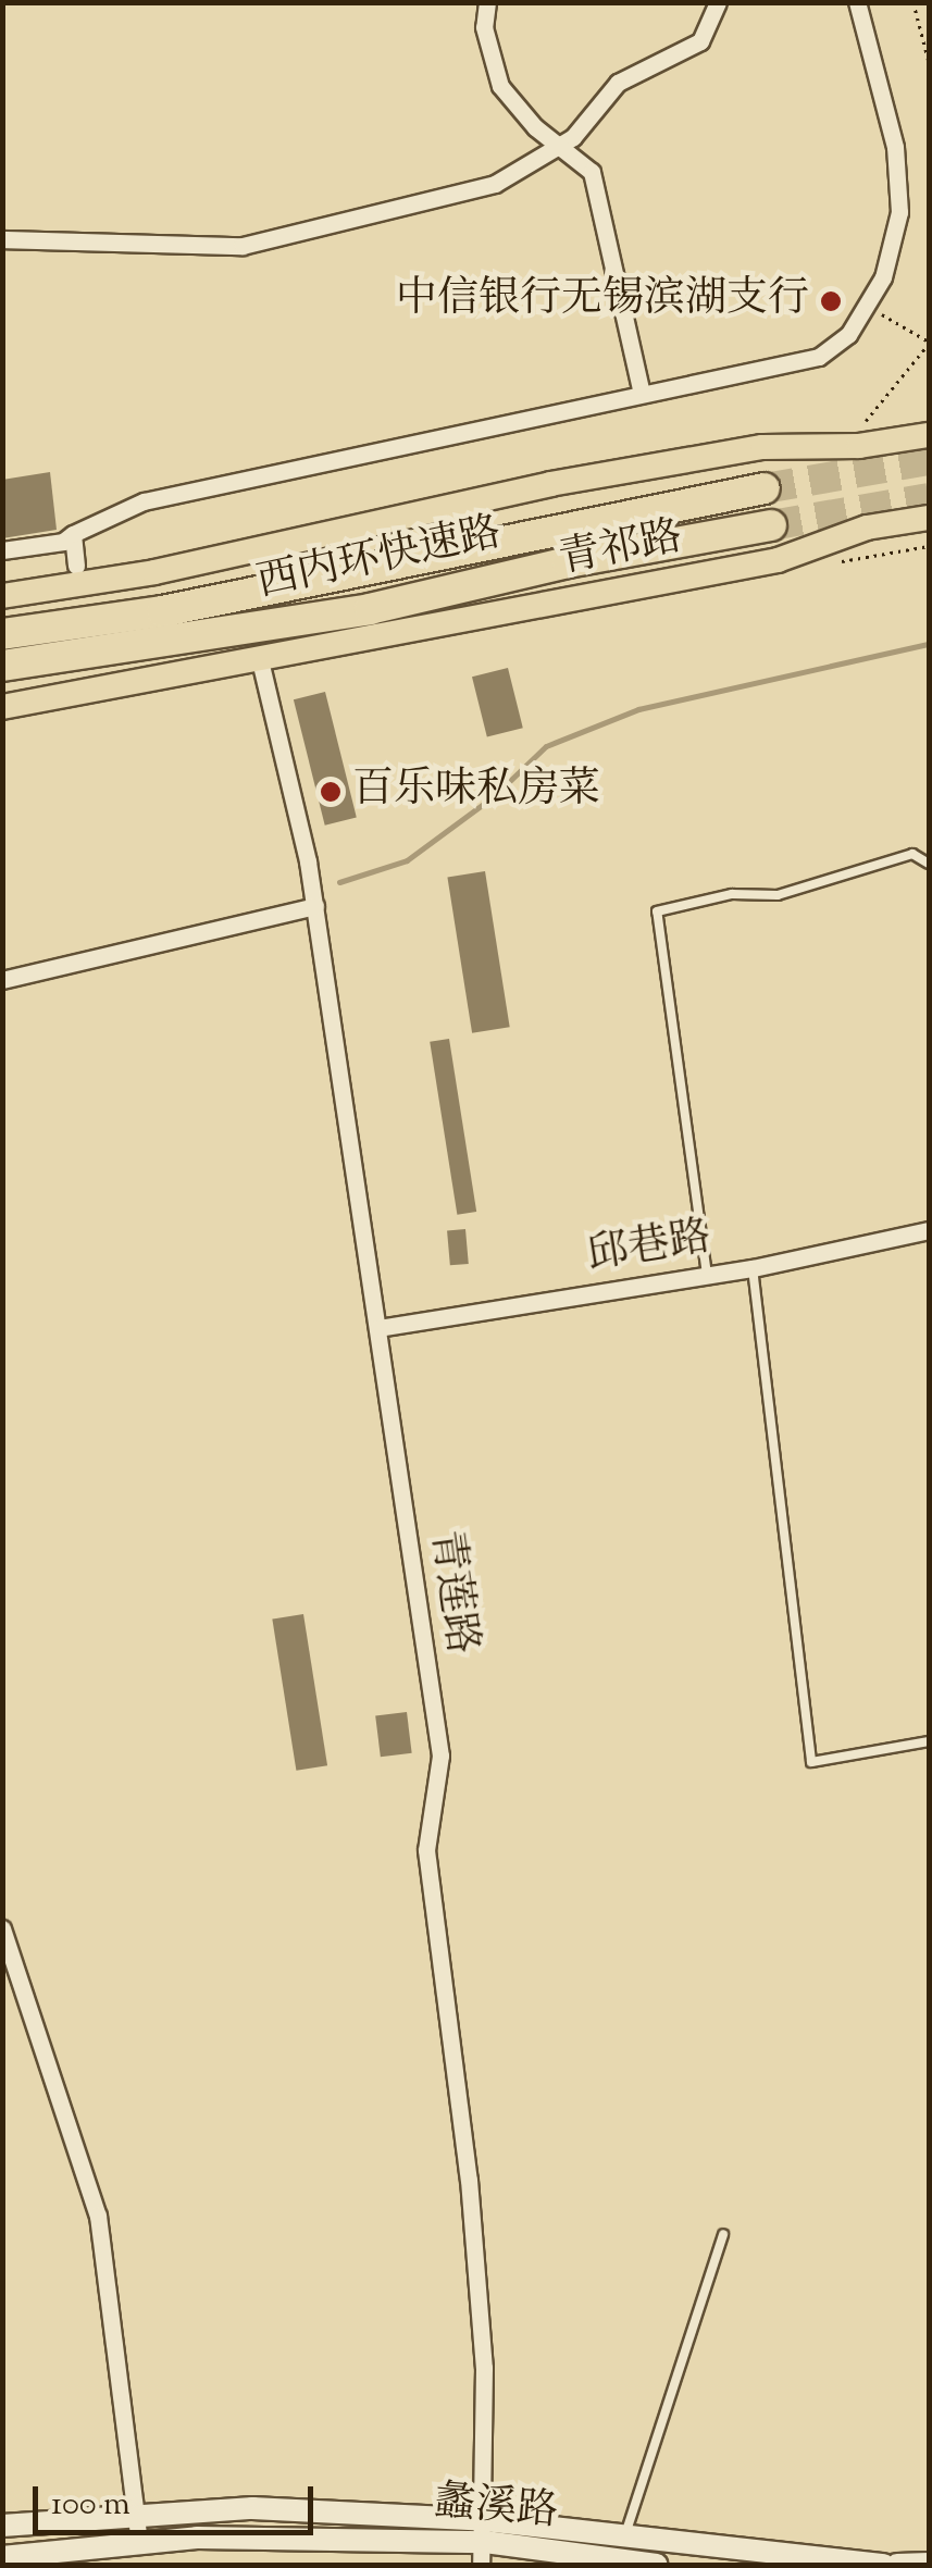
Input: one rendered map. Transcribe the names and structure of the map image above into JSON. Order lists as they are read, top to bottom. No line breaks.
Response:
{"streets":{"highway":["西内环快速路"],"main road":["青祁路"],"street":["邱巷路","青莲路","蠡溪路"]},"crossings":[["青祁路","青莲路"],["邱巷路","青莲路"],["青莲路","蠡溪路"]],"places":["中信银行无锡滨湖支行","百乐味私房菜"],"scale_bar":"100 m"}
